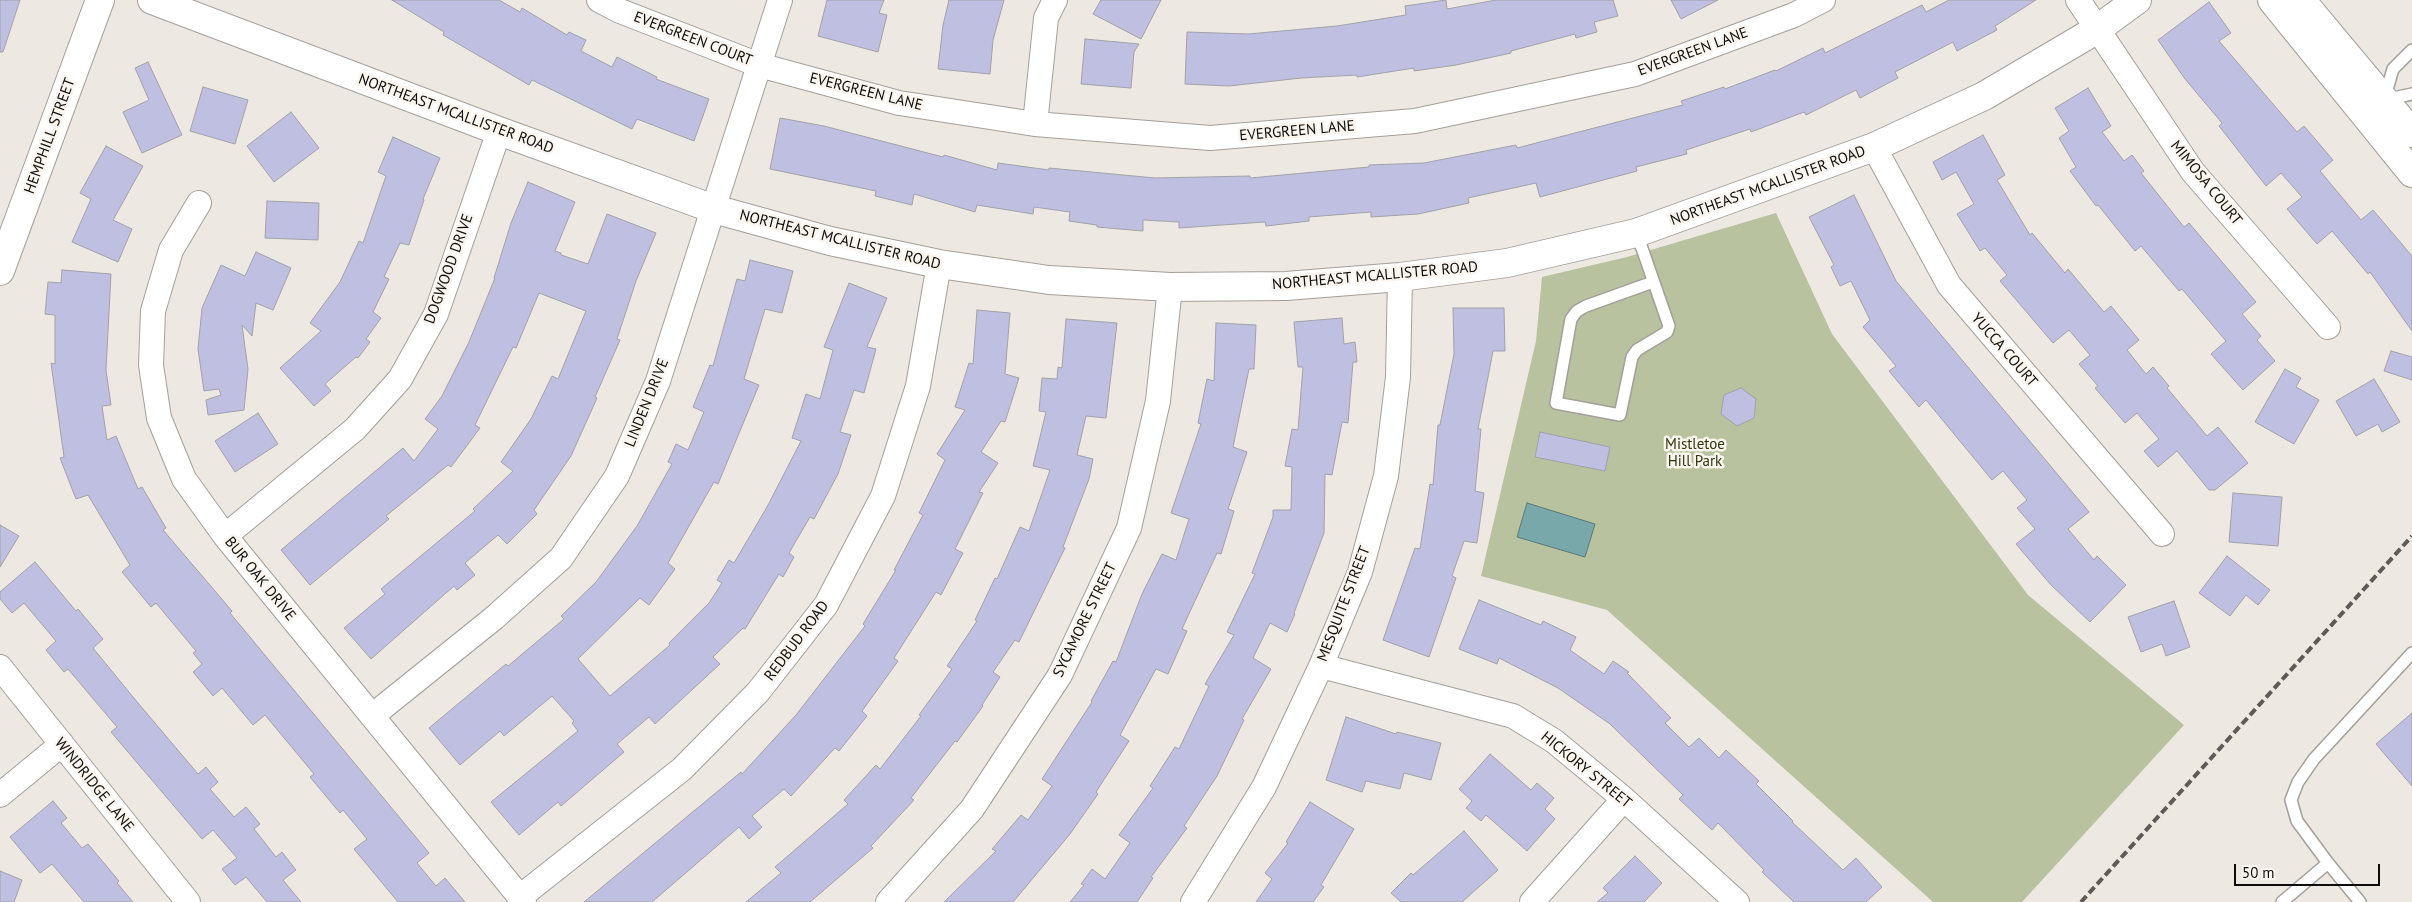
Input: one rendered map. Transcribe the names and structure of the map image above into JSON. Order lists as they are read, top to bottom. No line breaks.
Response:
{"streets":{"street":["EVERGREEN COURT","EVERGREEN LANE","NORTHEAST MCALLISTER ROAD","HEMPHILL STREET","MIMOSA COURT","DOGWOOD DRIVE","YUCCA COURT","LINDEN DRIVE","BUR OAK DRIVE","MESQUITE STREET","SYCAMORE STREET","REDBUD ROAD","HICKORY STREET","WINDRIDGE LANE"]},"crossings":[["EVERGREEN COURT","EVERGREEN LANE"],["EVERGREEN COURT","LINDEN DRIVE"],["EVERGREEN LANE","LINDEN DRIVE"],["NORTHEAST MCALLISTER ROAD","MIMOSA COURT"],["NORTHEAST MCALLISTER ROAD","DOGWOOD DRIVE"],["NORTHEAST MCALLISTER ROAD","YUCCA COURT"],["NORTHEAST MCALLISTER ROAD","LINDEN DRIVE"],["NORTHEAST MCALLISTER ROAD","MESQUITE STREET"],["NORTHEAST MCALLISTER ROAD","SYCAMORE STREET"],["NORTHEAST MCALLISTER ROAD","REDBUD ROAD"],["DOGWOOD DRIVE","BUR OAK DRIVE"],["LINDEN DRIVE","BUR OAK DRIVE"],["BUR OAK DRIVE","REDBUD ROAD"],["MESQUITE STREET","HICKORY STREET"]],"parks":["Mistletoe Hill Park"],"scale_bar":"50 m"}
